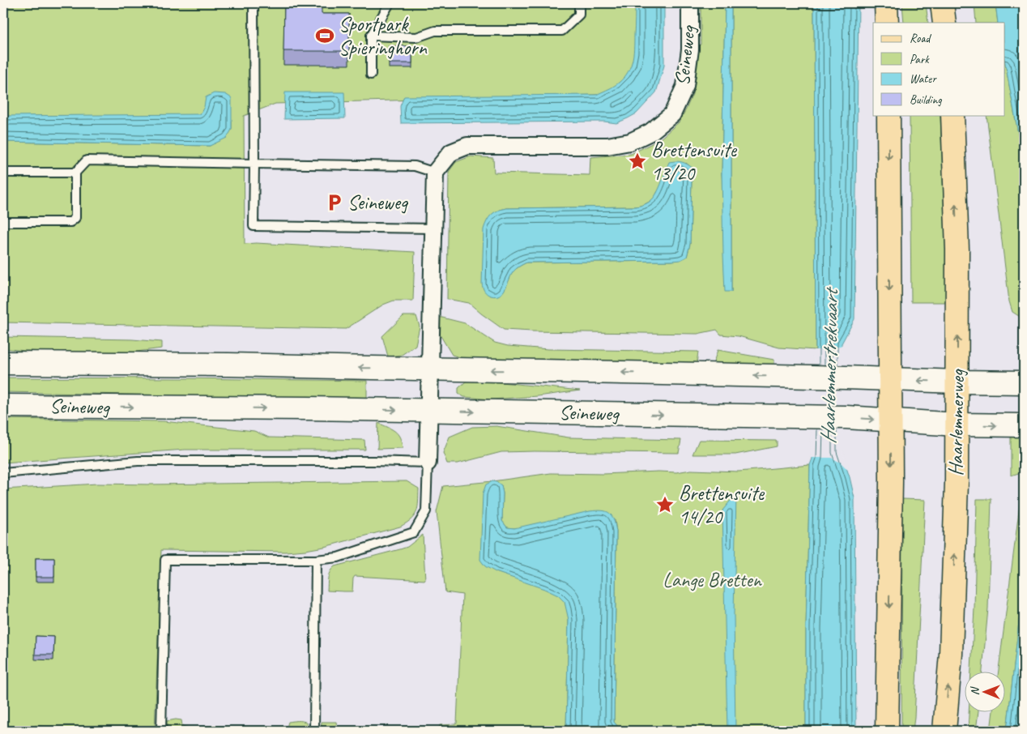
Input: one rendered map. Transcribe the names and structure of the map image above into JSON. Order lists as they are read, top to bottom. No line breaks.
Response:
{"streets":{"main road":["Seineweg","Haarlemmerweg"]},"crossings":[["Seineweg","Haarlemmerweg"]],"water":["Haarlemmertrekvaart"],"parks":["Lange Bretten"],"places":{"sports":["Sportpark Spieringhorn"],"place":["Brettensuite 13/20","Brettensuite 14/20"],"parking":["Seineweg"]},"legend":["Road","Park","Water","Building"],"north":"left"}
